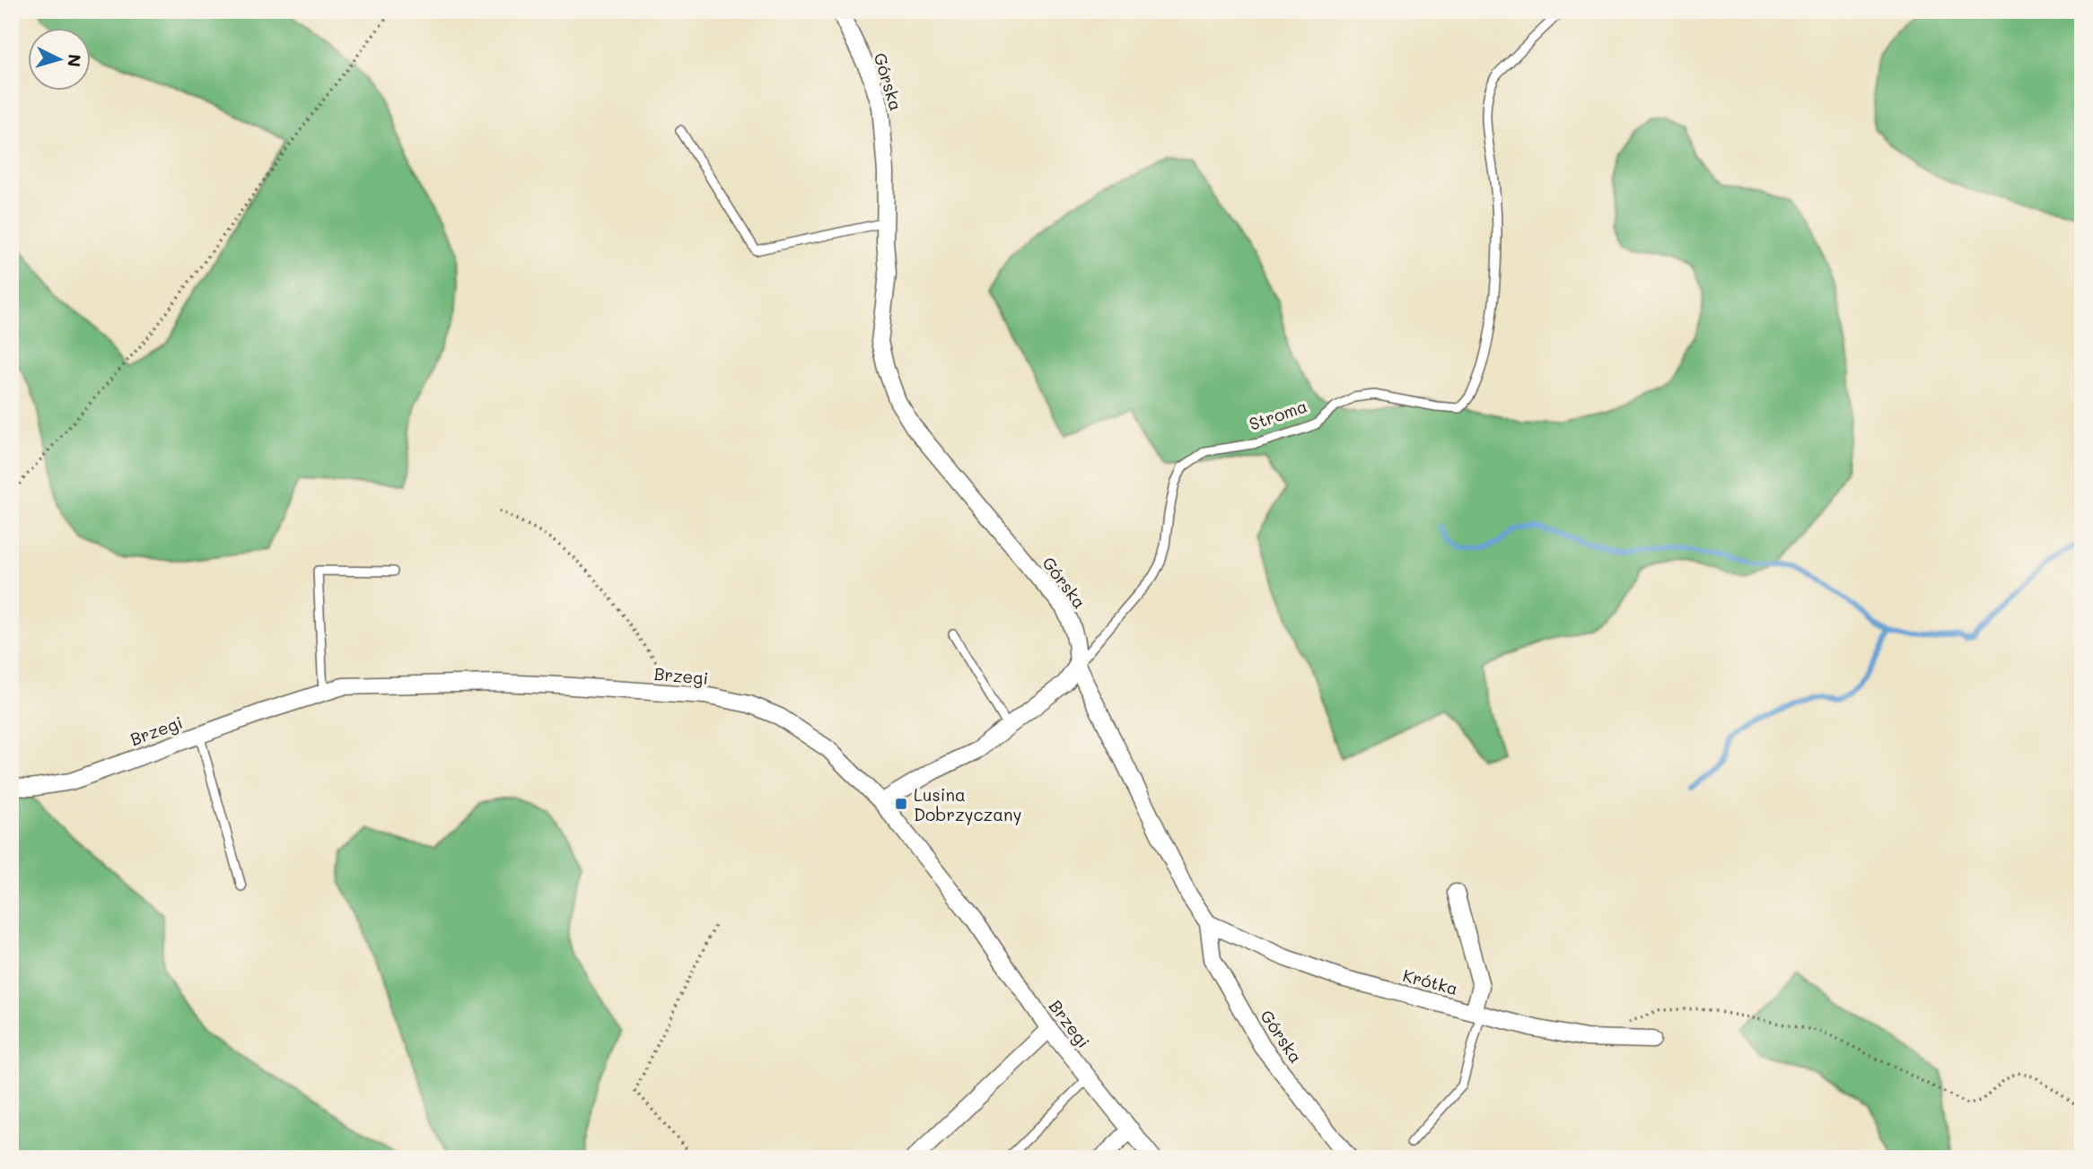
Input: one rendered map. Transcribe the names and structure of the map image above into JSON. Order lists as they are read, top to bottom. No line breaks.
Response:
{"streets":{"street":["Górska","Stroma","Brzegi","Krótka"]},"crossings":[["Górska","Stroma"],["Górska","Krótka"],["Stroma","Brzegi"]],"places":{"transit":["Lusina Dobrzyczany"]},"north":"right"}
